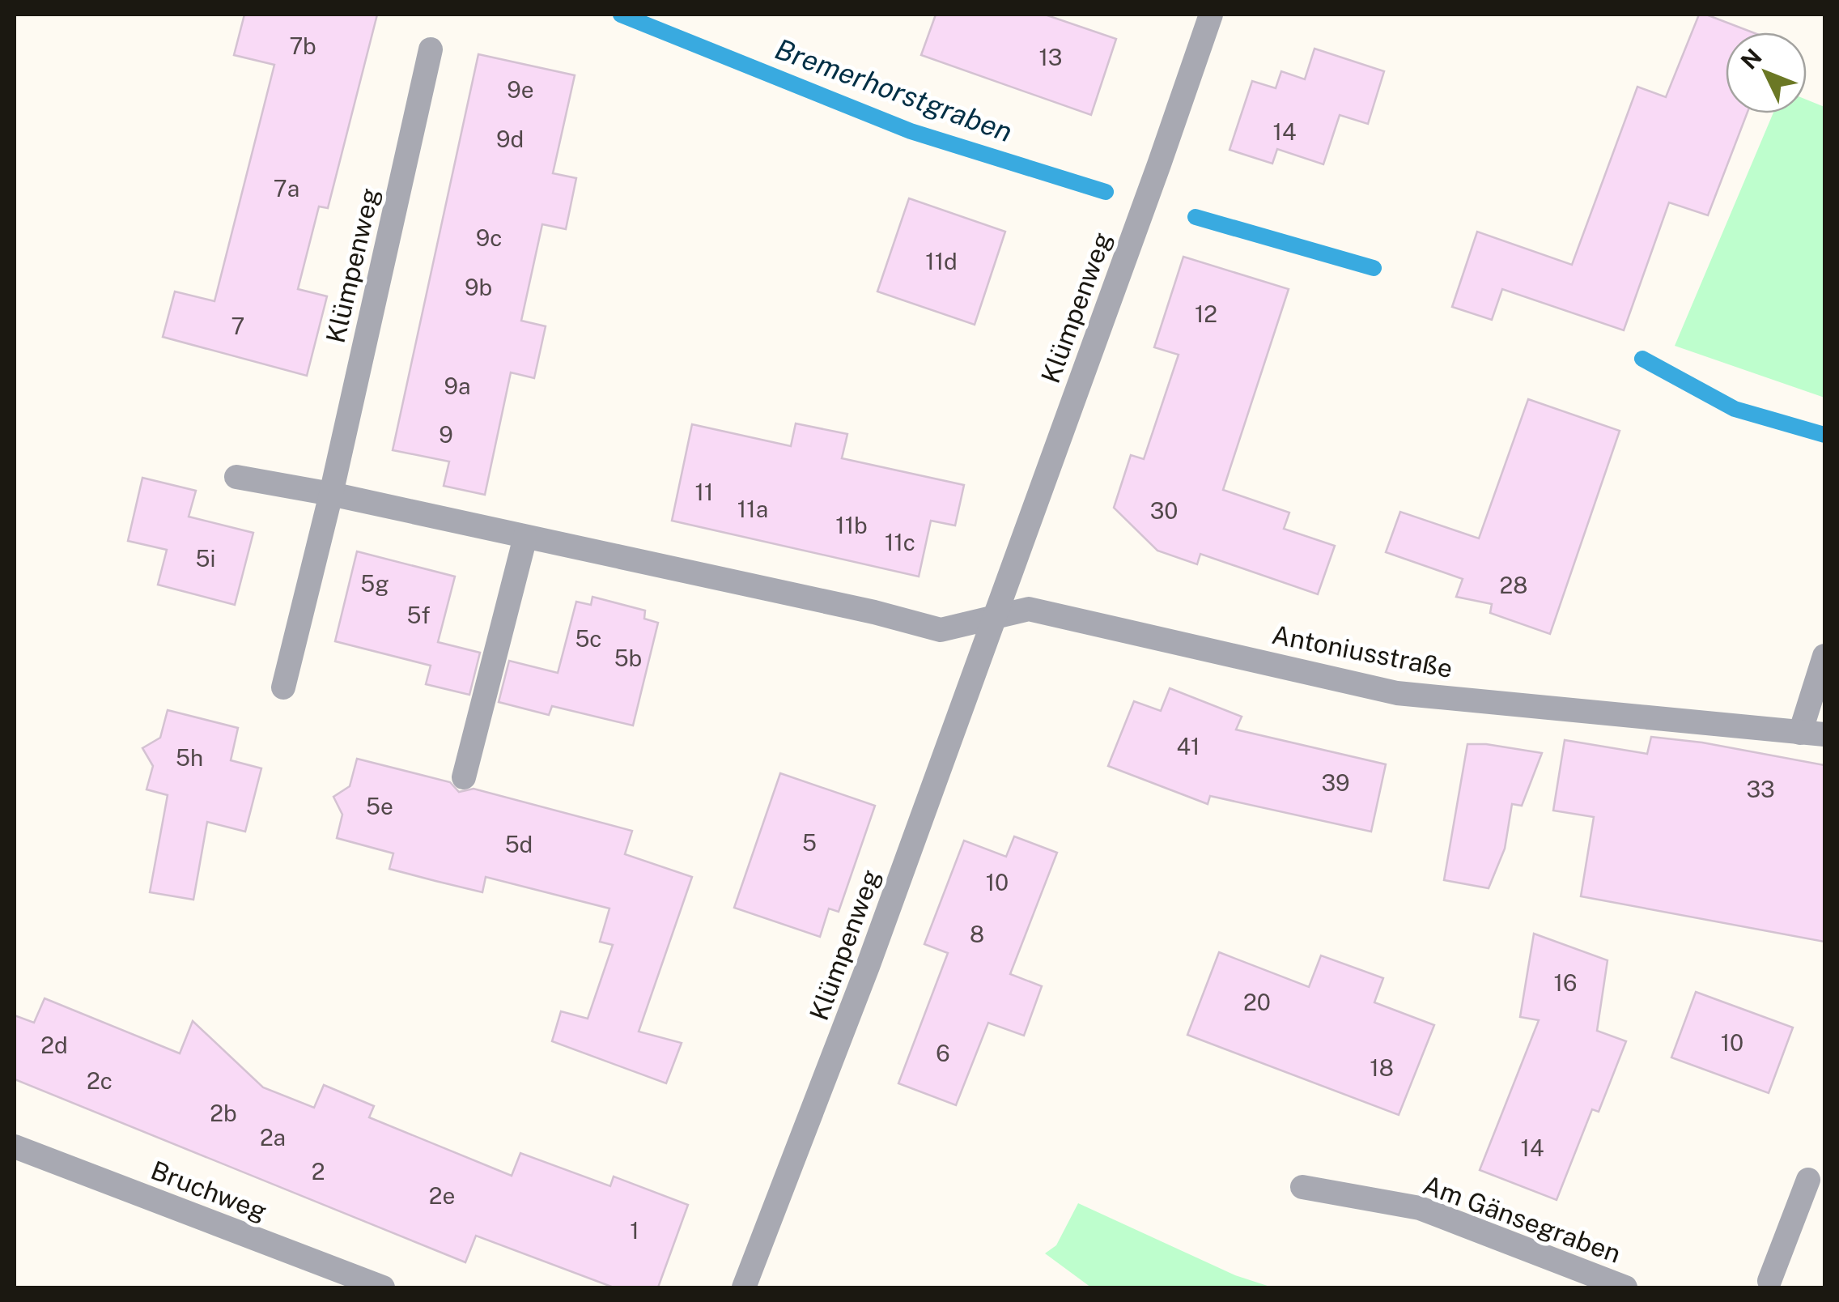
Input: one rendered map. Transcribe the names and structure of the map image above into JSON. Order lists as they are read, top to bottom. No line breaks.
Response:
{"streets":{"street":["Klümpenweg","Antoniusstraße","Bruchweg","Am Gänsegraben"]},"crossings":[["Klümpenweg","Antoniusstraße"]],"water":["Bremerhorstgraben"],"house_numbers":["7b","13","9e","14","9d","7a","9c","11d","9b","12","7","9a","9","11","11a","30","11b","11c","5i","5g","28","5f","5c","5b","41","5h","39","33","5e","5","5d","10","8","16","20","10","2d","6","18","2c","2b","2a","14","2","2e","1"],"north":"top left"}
